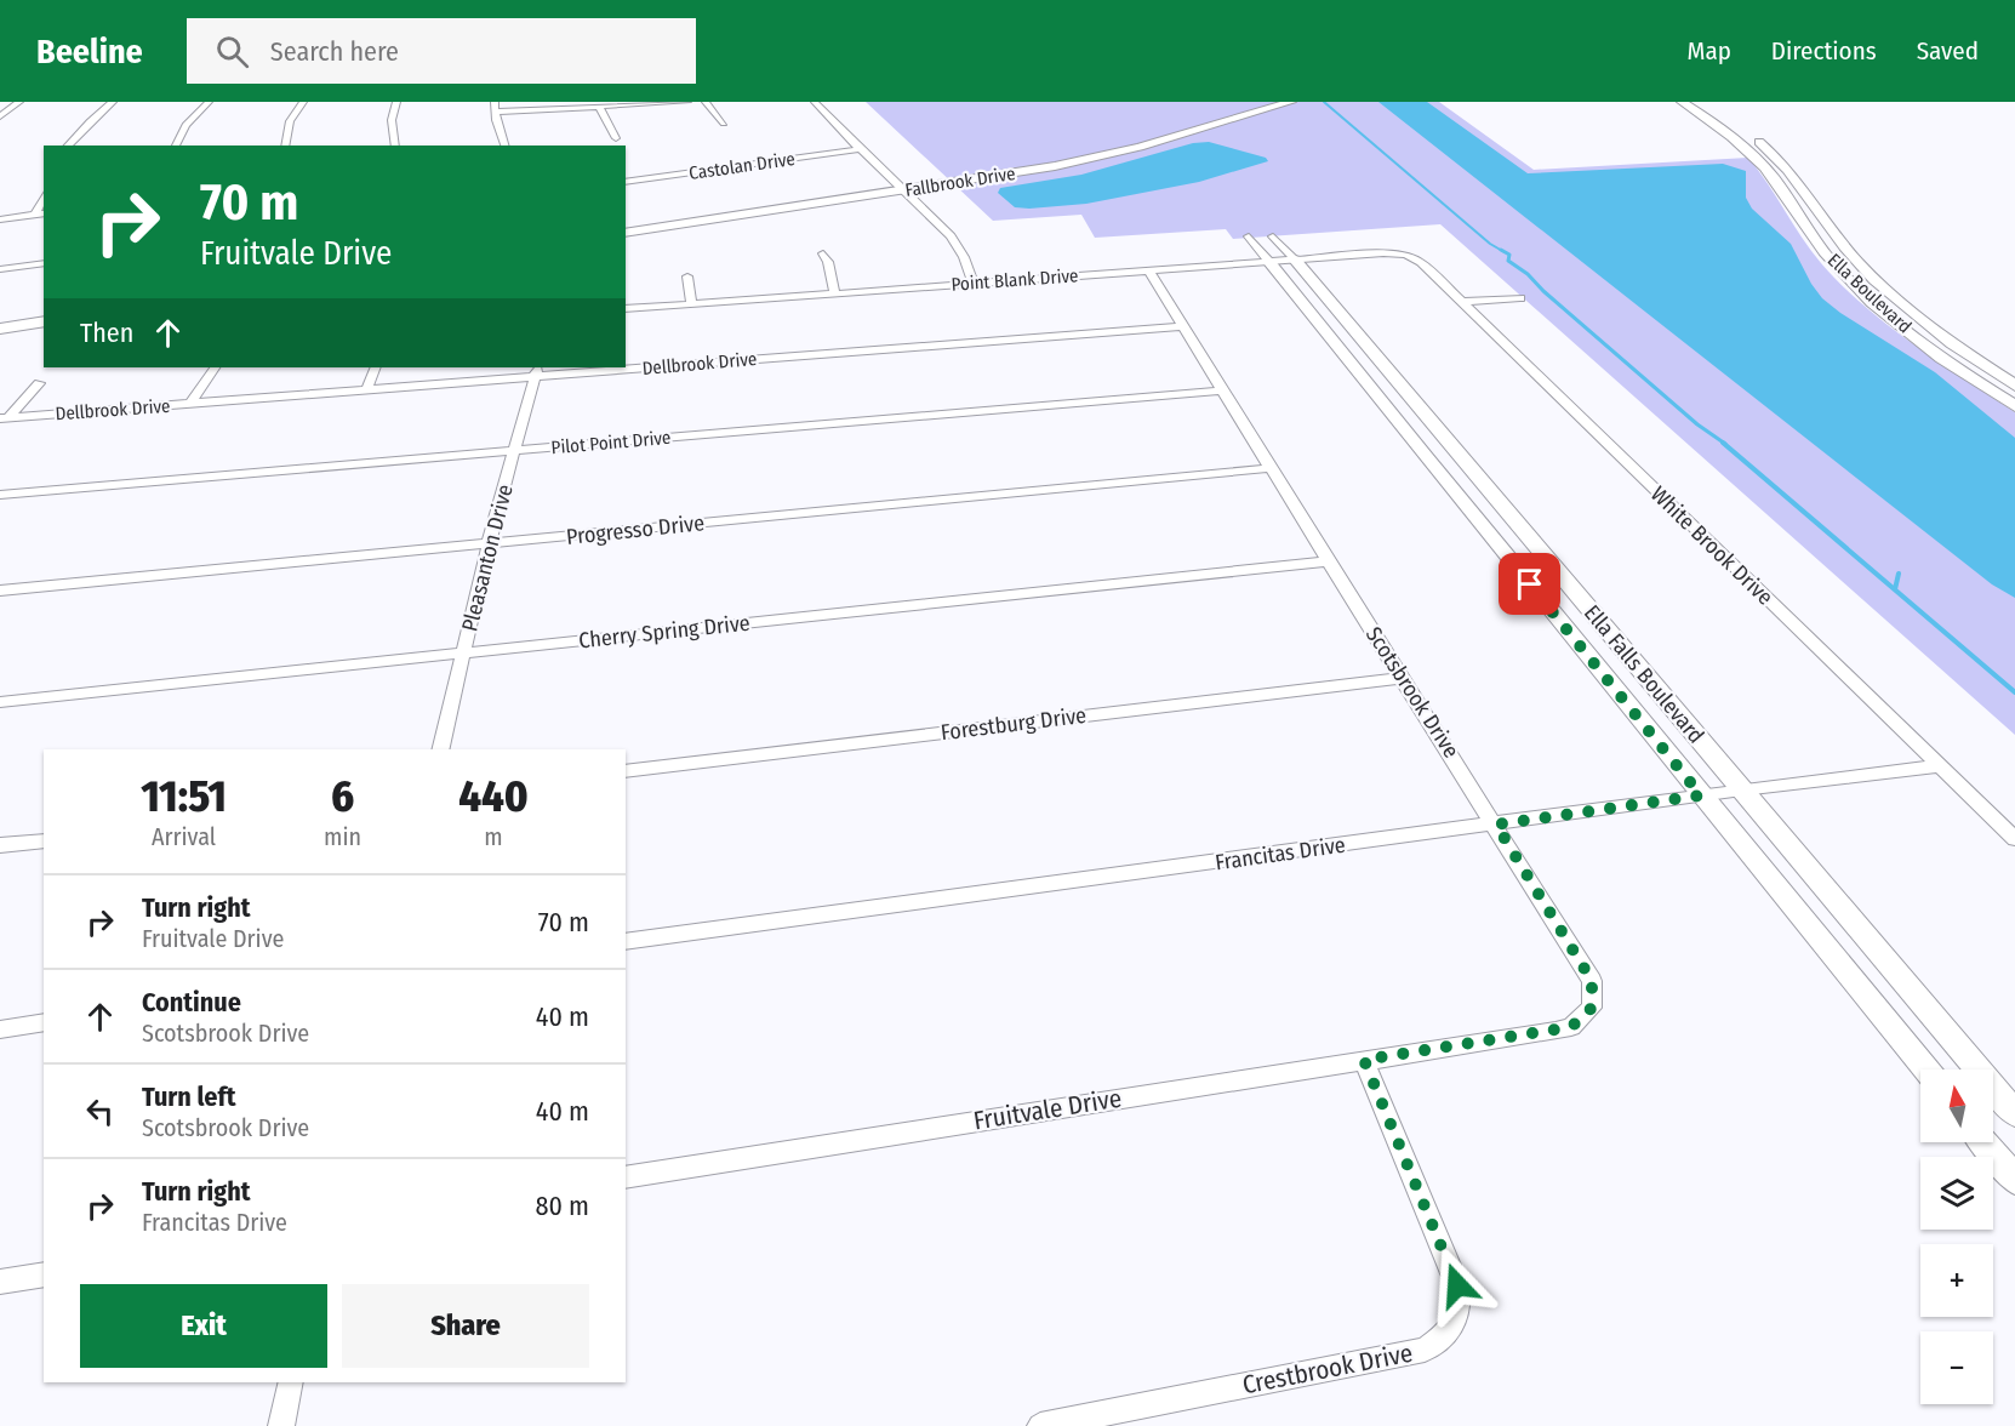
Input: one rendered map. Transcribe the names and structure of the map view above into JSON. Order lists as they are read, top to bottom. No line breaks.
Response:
{"streets":{"main road":["Fallbrook Drive","Ella Boulevard"],"street":["Castolan Drive","Point Blank Drive","Dellbrook Drive","Pilot Point Drive","Progresso Drive","White Brook Drive","Pleasanton Drive","Cherry Spring Drive","Ella Falls Boulevard","Scotsbrook Drive","Forestburg Drive","Francitas Drive","Fruitvale Drive","Crestbrook Drive"]},"crossings":[["Point Blank Drive","White Brook Drive"],["Point Blank Drive","Ella Falls Boulevard"],["Point Blank Drive","Scotsbrook Drive"],["Dellbrook Drive","Pleasanton Drive"],["Dellbrook Drive","Scotsbrook Drive"],["Pilot Point Drive","Pleasanton Drive"],["Pilot Point Drive","Scotsbrook Drive"],["Progresso Drive","Pleasanton Drive"],["Progresso Drive","Scotsbrook Drive"],["White Brook Drive","Francitas Drive"],["Pleasanton Drive","Cherry Spring Drive"],["Cherry Spring Drive","Scotsbrook Drive"],["Ella Falls Boulevard","Francitas Drive"],["Scotsbrook Drive","Forestburg Drive"],["Scotsbrook Drive","Francitas Drive"],["Scotsbrook Drive","Fruitvale Drive"],["Fruitvale Drive","Crestbrook Drive"]],"north":"top","page":{"header":"Beeline","search":"Search here","nav":["Map","Directions","Saved"],"turn":["70 m","Fruitvale Drive"],"then":"Then","eta":["11:51","Arrival","6","min","440","m"],"list":[{"name":"Turn right","note":"Fruitvale Drive","value":"70 m"},{"name":"Continue","note":"Scotsbrook Drive","value":"40 m"},{"name":"Turn left","note":"Scotsbrook Drive","value":"40 m"},{"name":"Turn right","note":"Francitas Drive","value":"80 m"}],"map_buttons":["+","−"],"buttons":["Exit","Share"]}}
